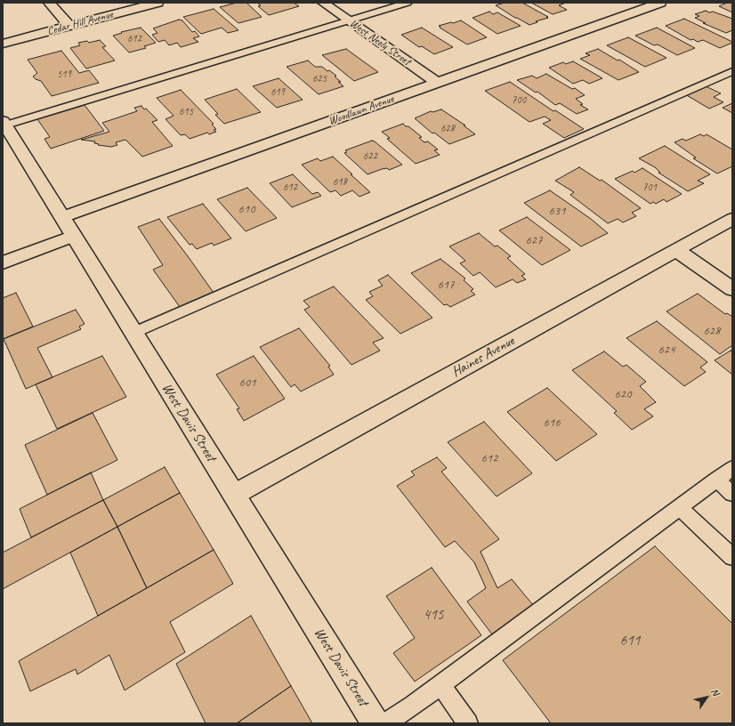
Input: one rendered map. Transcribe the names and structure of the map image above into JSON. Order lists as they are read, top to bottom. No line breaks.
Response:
{"streets":{"street":["Cedar Hill Avenue","West Neely Street","Woodlawn Avenue","Haines Avenue","West Davis Street"]},"crossings":[["West Neely Street","Woodlawn Avenue"],["Woodlawn Avenue","West Davis Street"],["Haines Avenue","West Davis Street"]],"house_numbers":["612","519","625","619","700","615","628","622","618","612","701","610","631","627","617","628","624","601","620","616","612","415","611"],"north":"top right"}
